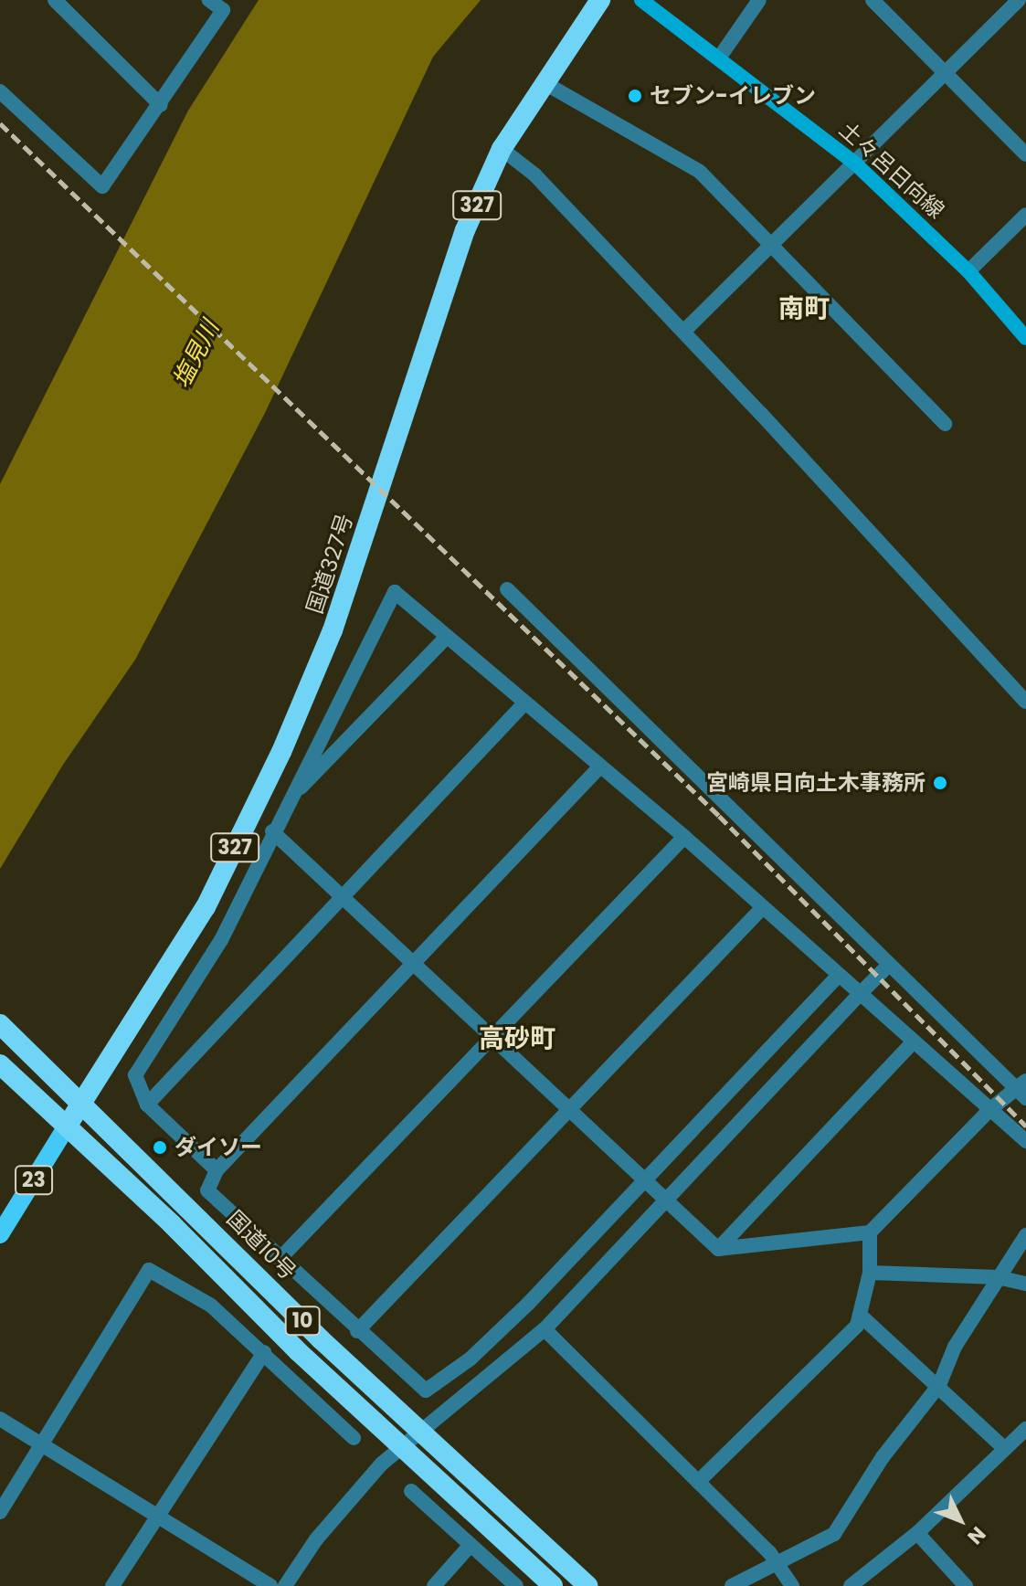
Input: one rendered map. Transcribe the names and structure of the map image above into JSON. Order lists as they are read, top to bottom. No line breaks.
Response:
{"streets":{"highway":["327","国道327号","国道10号","10"],"main road":["土々呂日向線","23"]},"crossings":[["国道327号","23"],["国道327号","国道10号"],["国道327号","10"],["23","10"]],"districts":["南町","高砂町"],"water":["塩見川"],"places":["セブン-イレブン","宮崎県日向土木事務所","ダイソー"],"north":"bottom right"}
